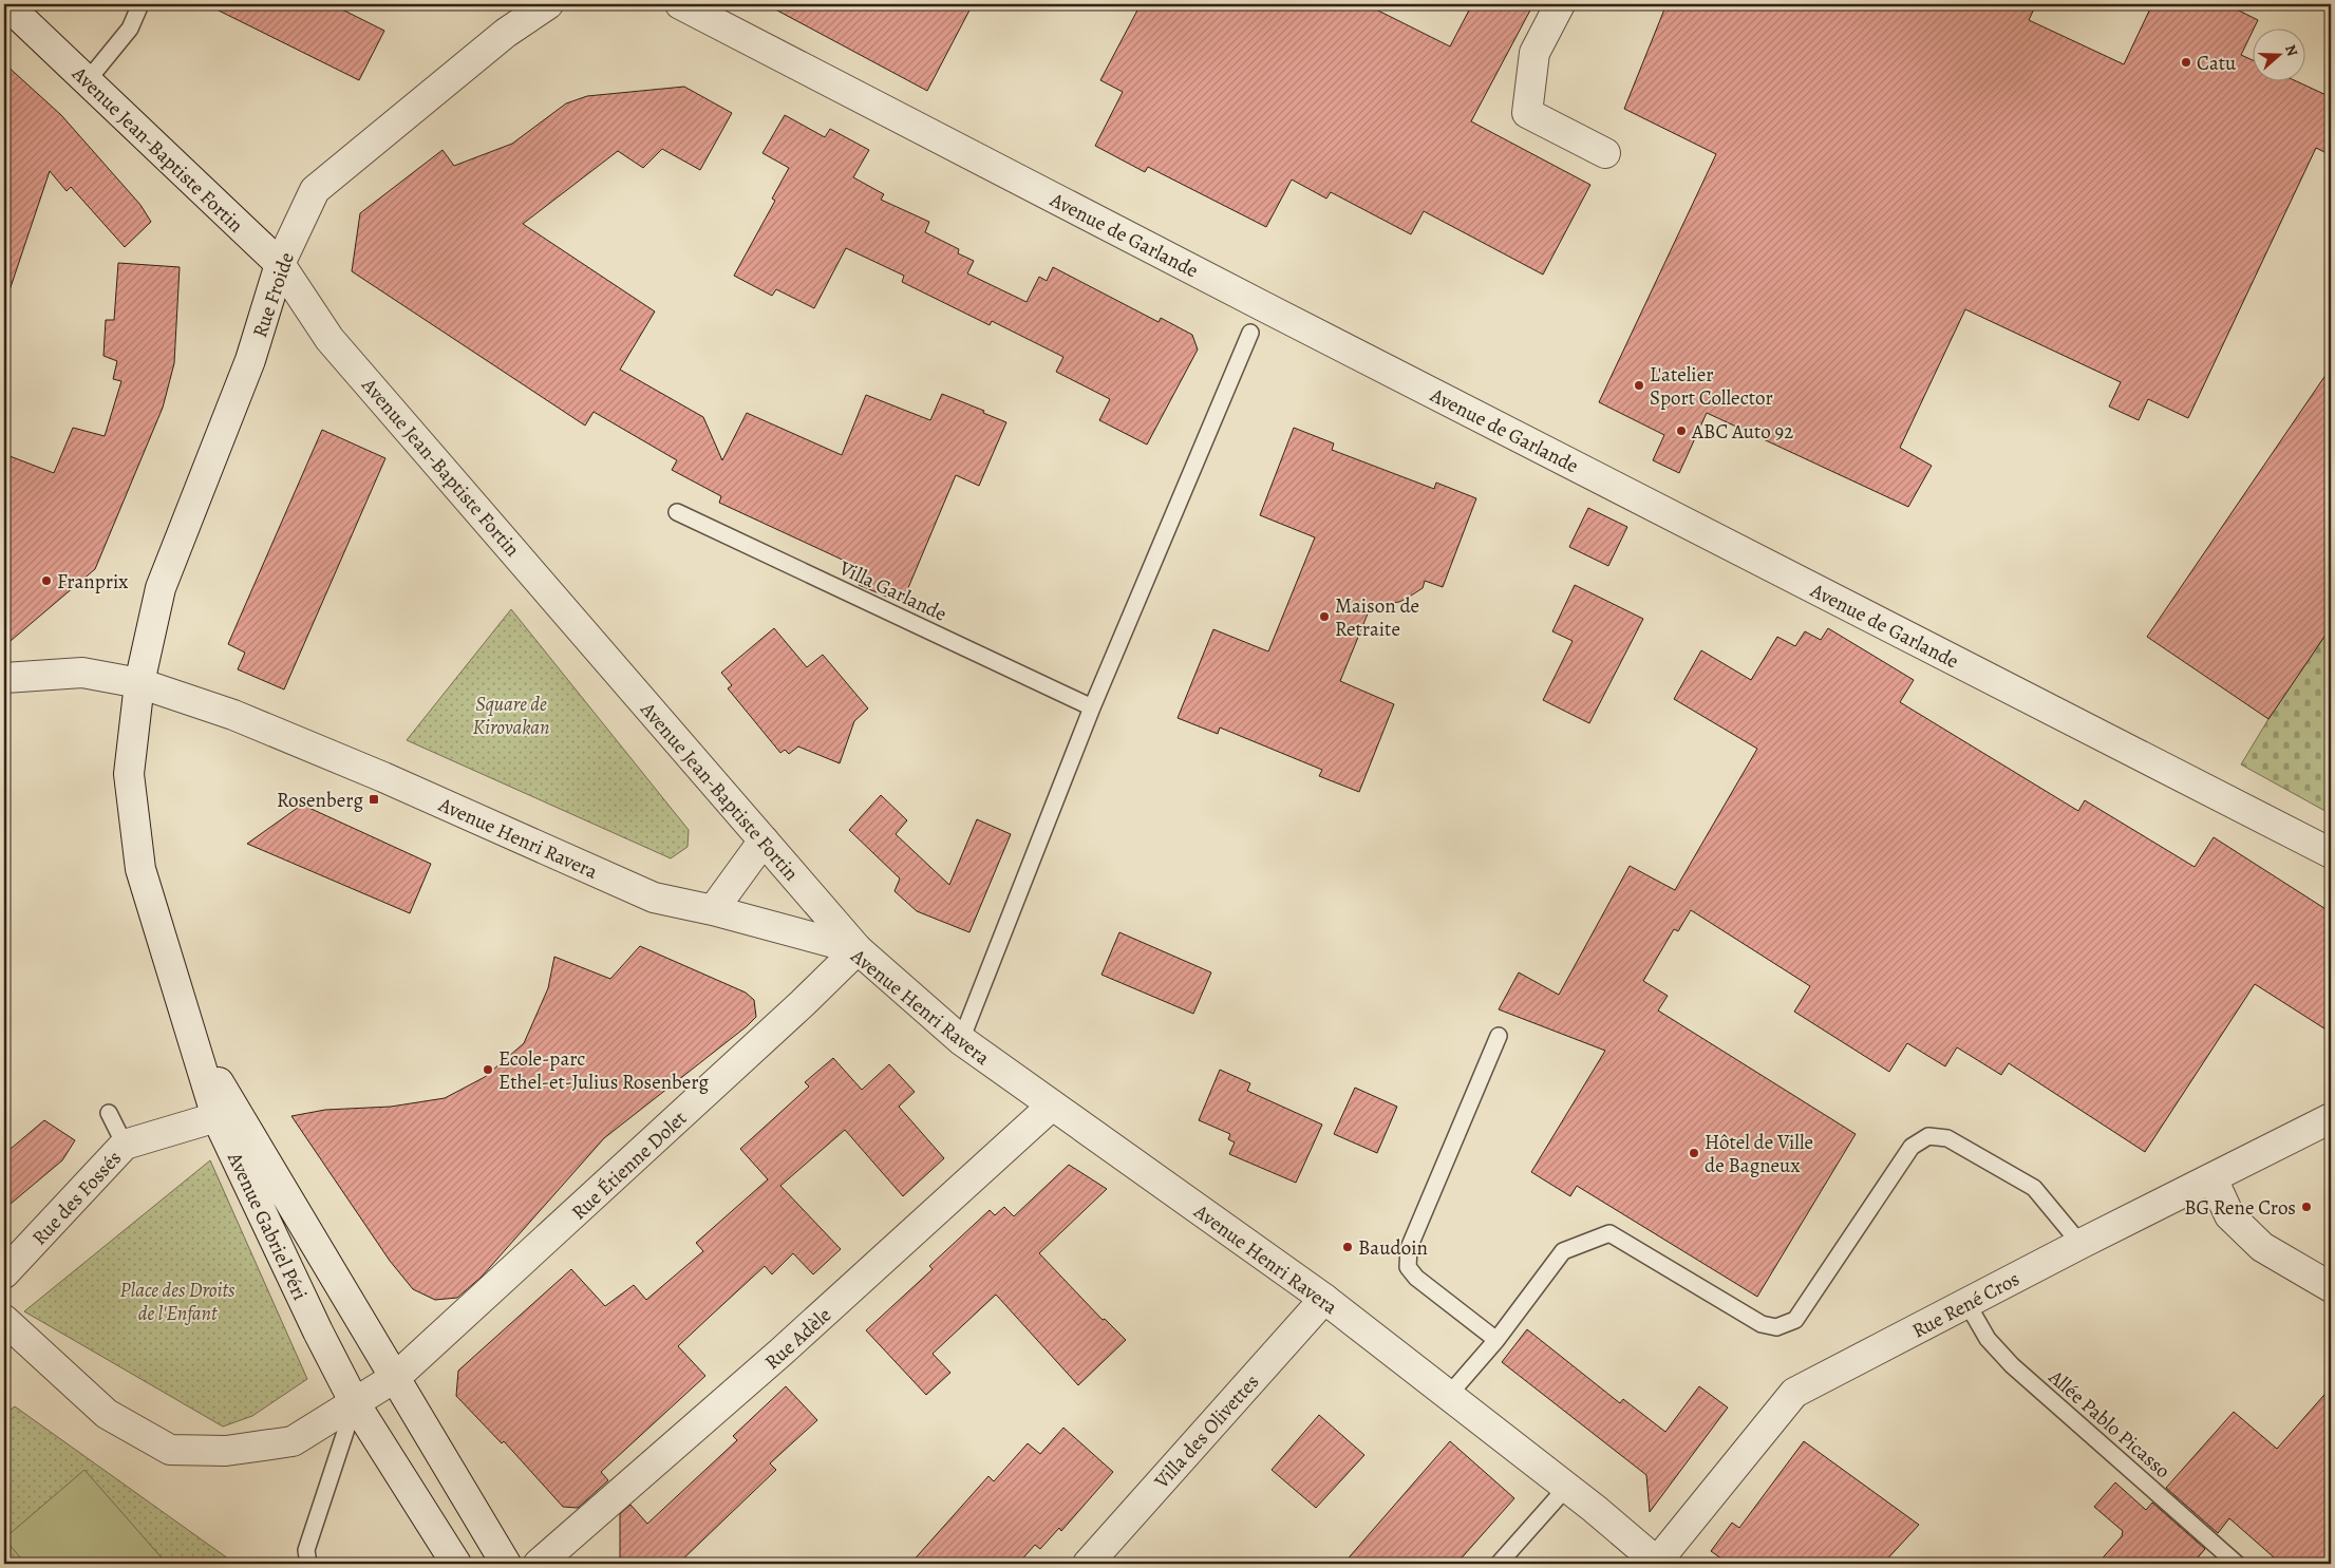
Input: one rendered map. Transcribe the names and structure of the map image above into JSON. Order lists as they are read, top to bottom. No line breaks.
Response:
{"streets":{"street":["Avenue Jean-Baptiste Fortin","Avenue de Garlande","Rue Froide","Avenue Henri Ravera","Rue Étienne Dolet","Rue des Fossés","Avenue Gabriel Péri","Rue René Cros","Rue Adèle","Villa des Olivettes"],"lane":["Villa Garlande","Allée Pablo Picasso"]},"crossings":[["Avenue Jean-Baptiste Fortin","Rue Froide"],["Avenue Jean-Baptiste Fortin","Avenue Henri Ravera"],["Avenue Jean-Baptiste Fortin","Rue Étienne Dolet"],["Rue Froide","Avenue Henri Ravera"],["Rue Froide","Avenue Gabriel Péri"],["Avenue Henri Ravera","Rue Étienne Dolet"],["Avenue Henri Ravera","Avenue Gabriel Péri"],["Avenue Henri Ravera","Rue René Cros"],["Avenue Henri Ravera","Rue Adèle"],["Avenue Henri Ravera","Villa des Olivettes"],["Rue Étienne Dolet","Avenue Gabriel Péri"],["Rue des Fossés","Avenue Gabriel Péri"],["Rue René Cros","Allée Pablo Picasso"]],"parks":["Square de Kirovakan","Place des Droits de l'Enfant"],"places":{"other":["Catu","L'atelier Sport Collector","ABC Auto 92","Franprix","Maison de Retraite","Ecole-parc Ethel-et-Julius Rosenberg","Hôtel de Ville de Bagneux","BG Rene Cros","Baudoin"],"transit":["Rosenberg"]},"north":"right"}
